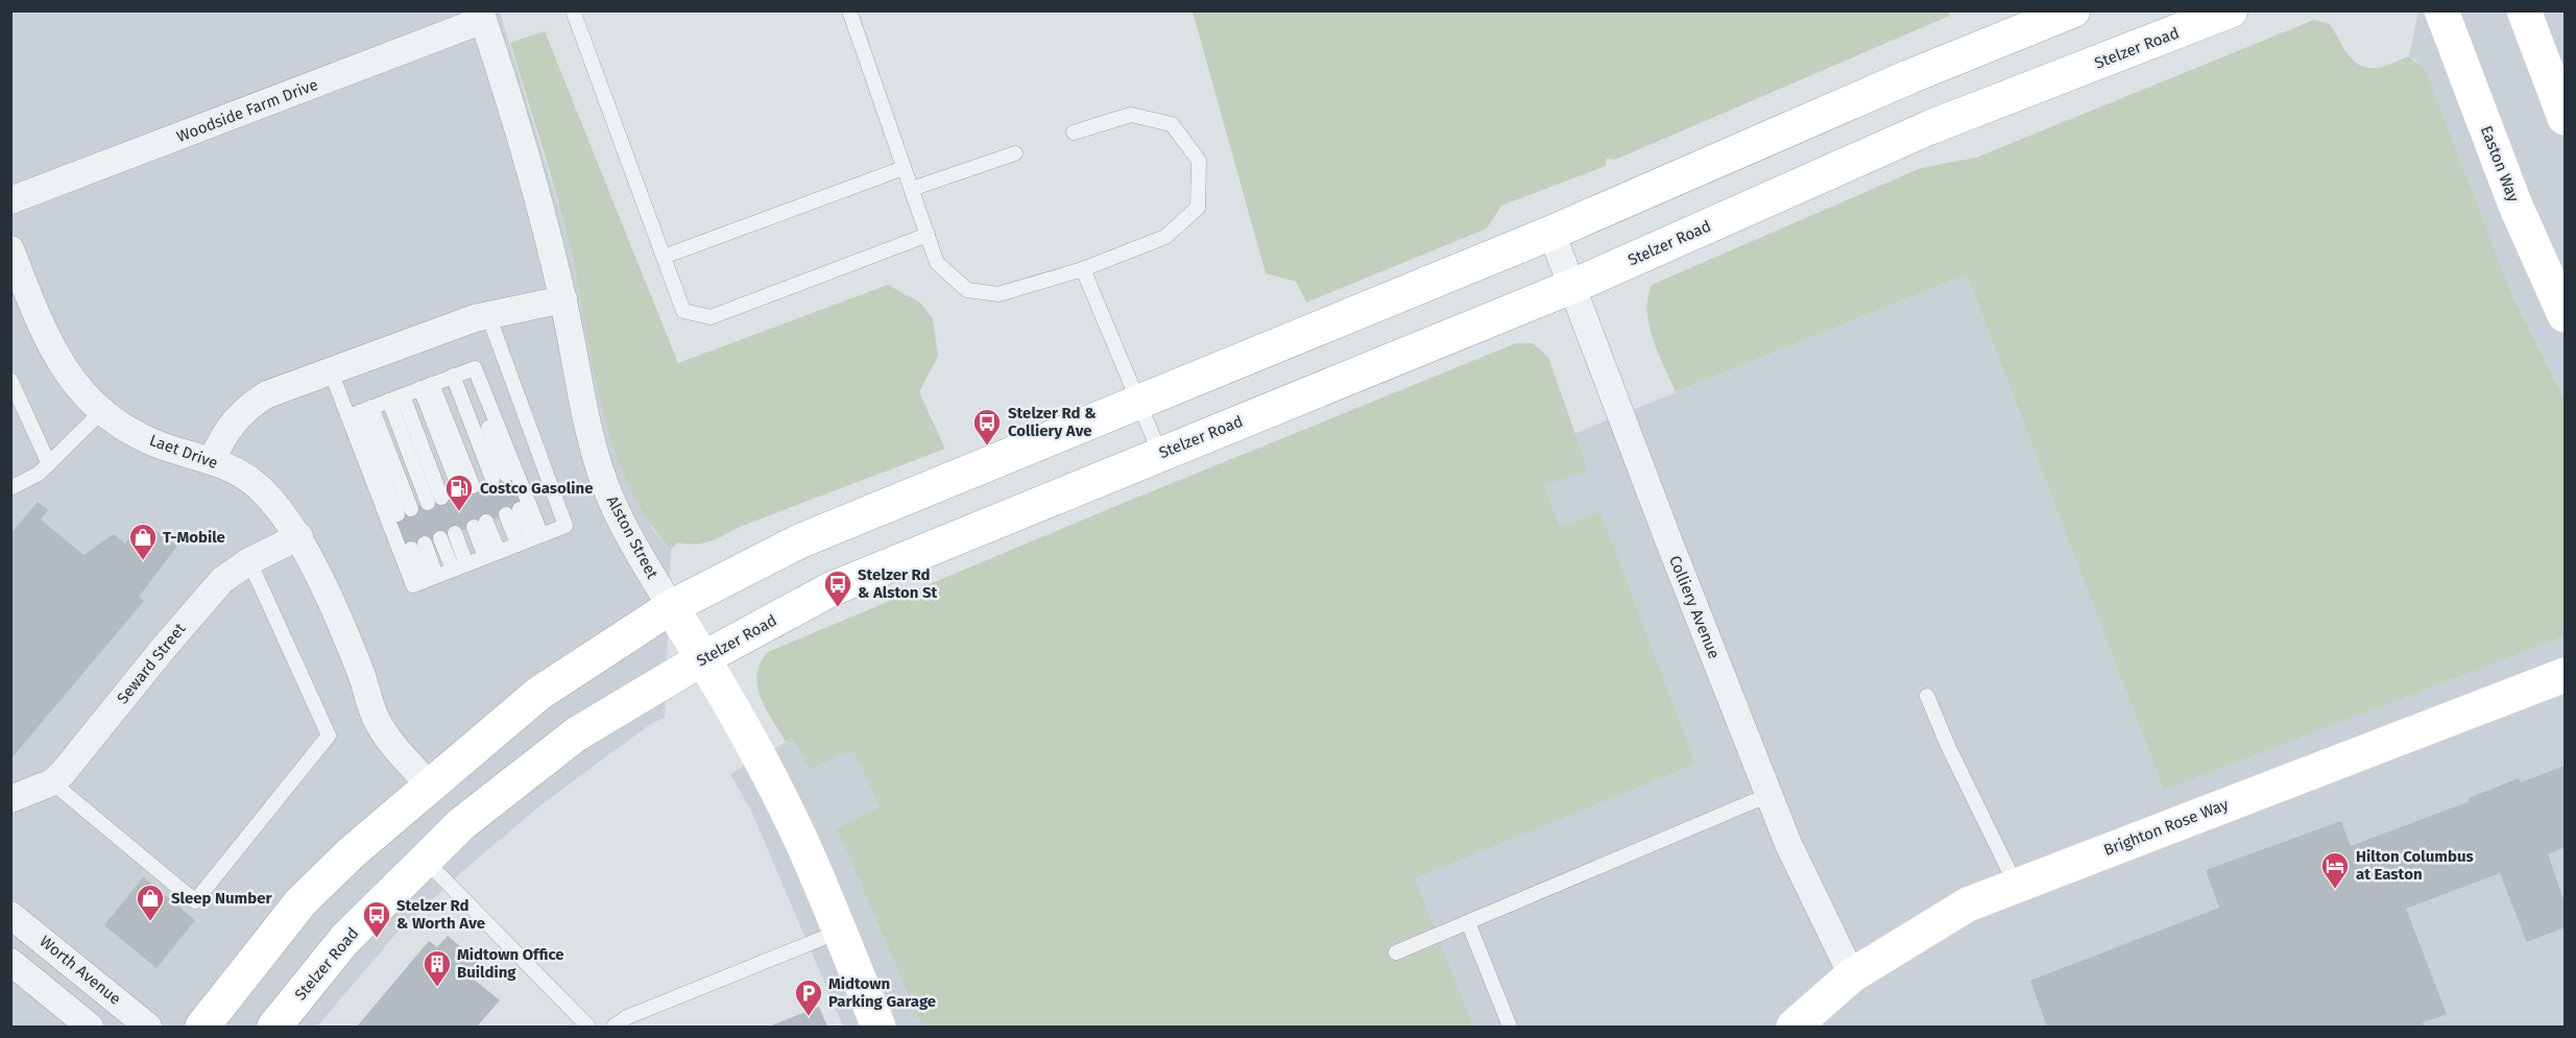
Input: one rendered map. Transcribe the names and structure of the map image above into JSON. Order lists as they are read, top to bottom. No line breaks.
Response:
{"streets":{"main road":["Stelzer Road","Easton Way","Alston Street","Brighton Rose Way"],"street":["Woodside Farm Drive","Laet Drive","Colliery Avenue","Seward Street","Worth Avenue"]},"crossings":[["Stelzer Road","Alston Street"],["Stelzer Road","Colliery Avenue"],["Woodside Farm Drive","Alston Street"],["Laet Drive","Seward Street"],["Colliery Avenue","Brighton Rose Way"]],"places":{"bus stop":["Stelzer Rd & Colliery Ave","Stelzer Rd & Alston St","Stelzer Rd & Worth Ave"],"fuel station":["Costco Gasoline"],"shop":["T-Mobile","Sleep Number"],"hotel":["Hilton Columbus at Easton"],"building":["Midtown Office Building"],"parking":["Midtown Parking Garage"]}}
